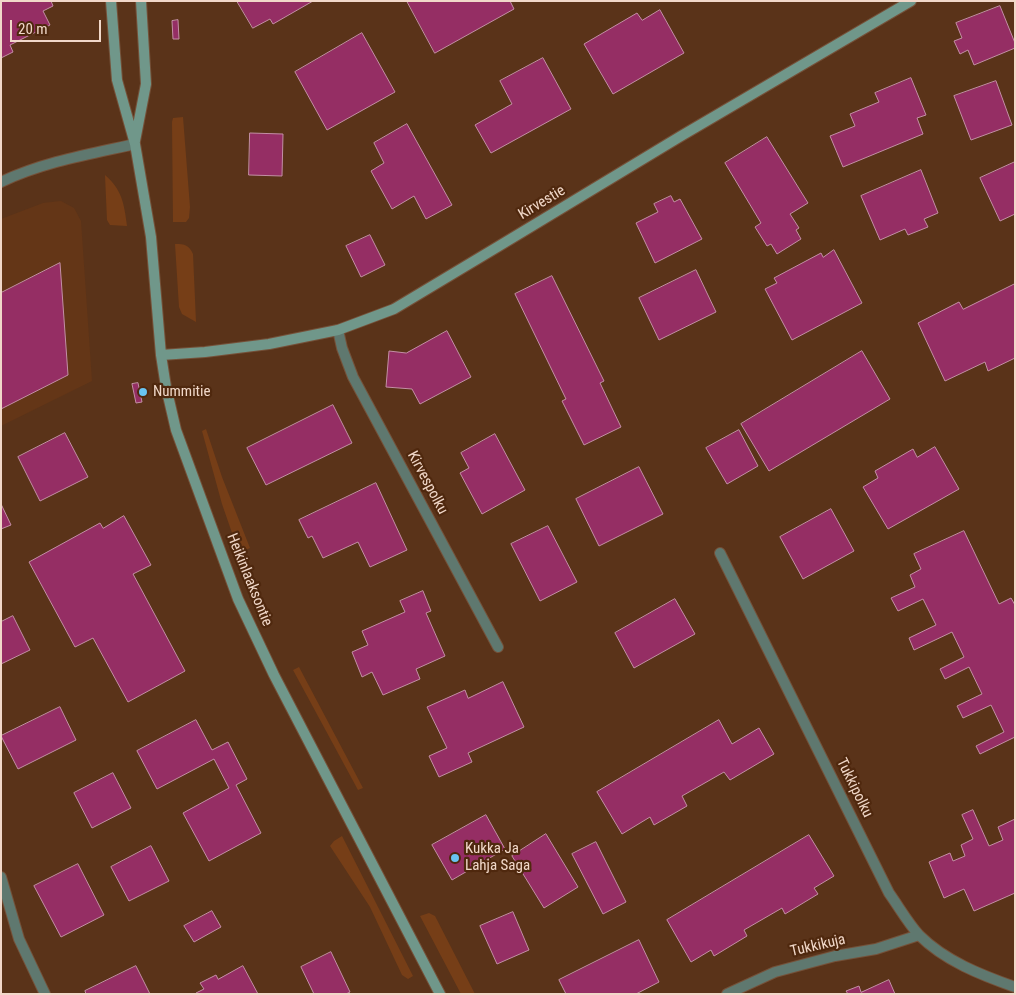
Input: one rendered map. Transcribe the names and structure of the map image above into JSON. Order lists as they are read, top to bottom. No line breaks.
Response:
{"streets":{"main road":["Kirvestie","Heikinlaaksontie"],"street":["Kirvespolku","Tukkipolku","Tukkikuja"]},"crossings":[["Kirvestie","Kirvespolku"],["Kirvestie","Heikinlaaksontie"],["Tukkipolku","Tukkikuja"]],"places":["Nummitie","Kukka Ja Lahja Saga"],"scale_bar":"20 m"}
